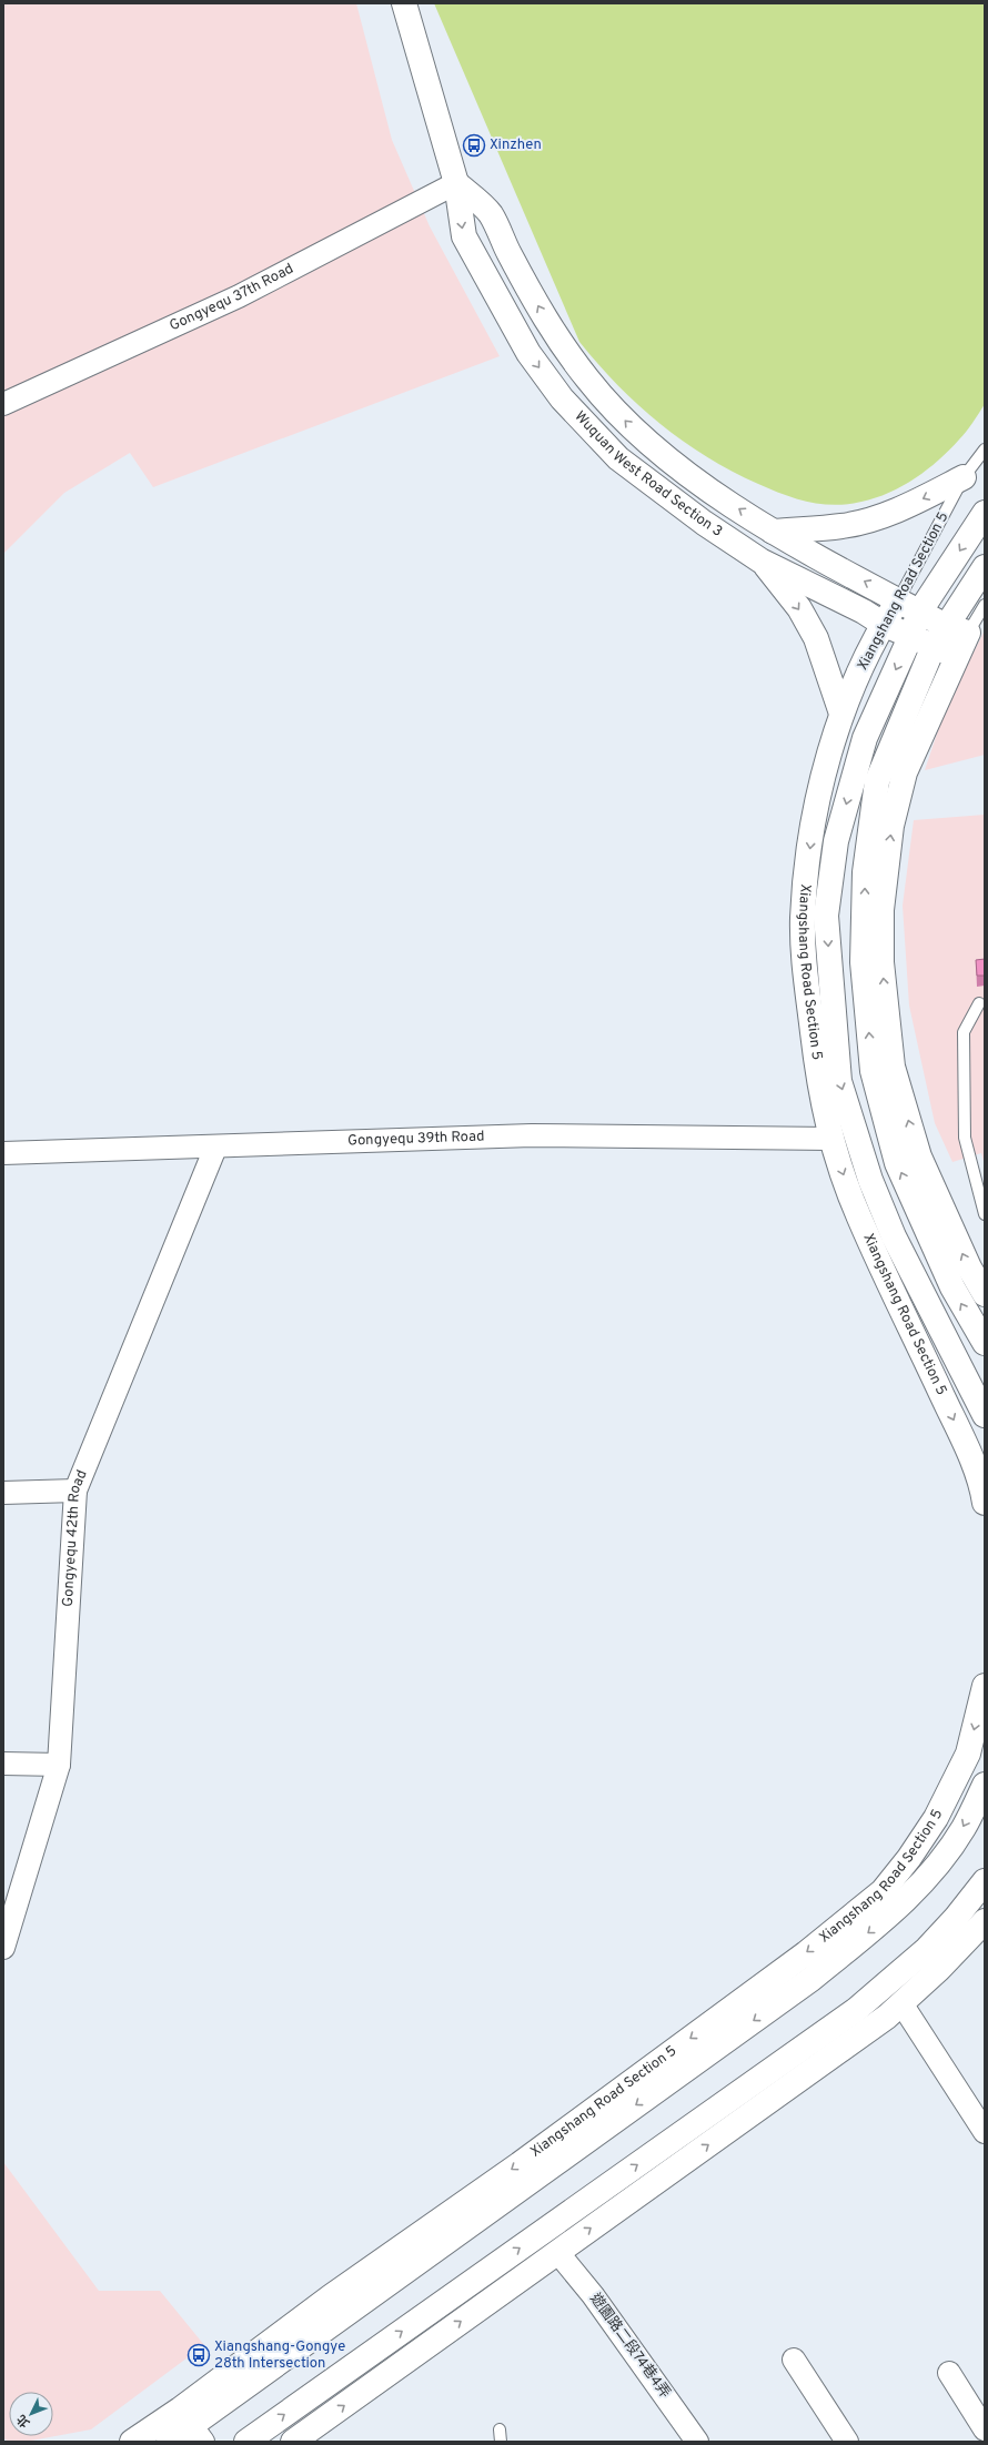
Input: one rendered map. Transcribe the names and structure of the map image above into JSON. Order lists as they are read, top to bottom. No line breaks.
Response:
{"streets":{"main road":["Wuquan West Road Section 3","Xiangshang Road Section 5"],"street":["Gongyequ 37th Road","Gongyequ 39th Road","Gongyequ 42th Road","遊園路二段74巷4弄"]},"crossings":[["Gongyequ 37th Road","Wuquan West Road Section 3"],["Wuquan West Road Section 3","Xiangshang Road Section 5"],["Xiangshang Road Section 5","Gongyequ 39th Road"],["Gongyequ 39th Road","Gongyequ 42th Road"]],"one_way":["Xiangshang Road Section 5"],"places":{"bus stop":["Xinzhen","Xiangshang-Gongye 28th Intersection"]},"north":"bottom left"}
